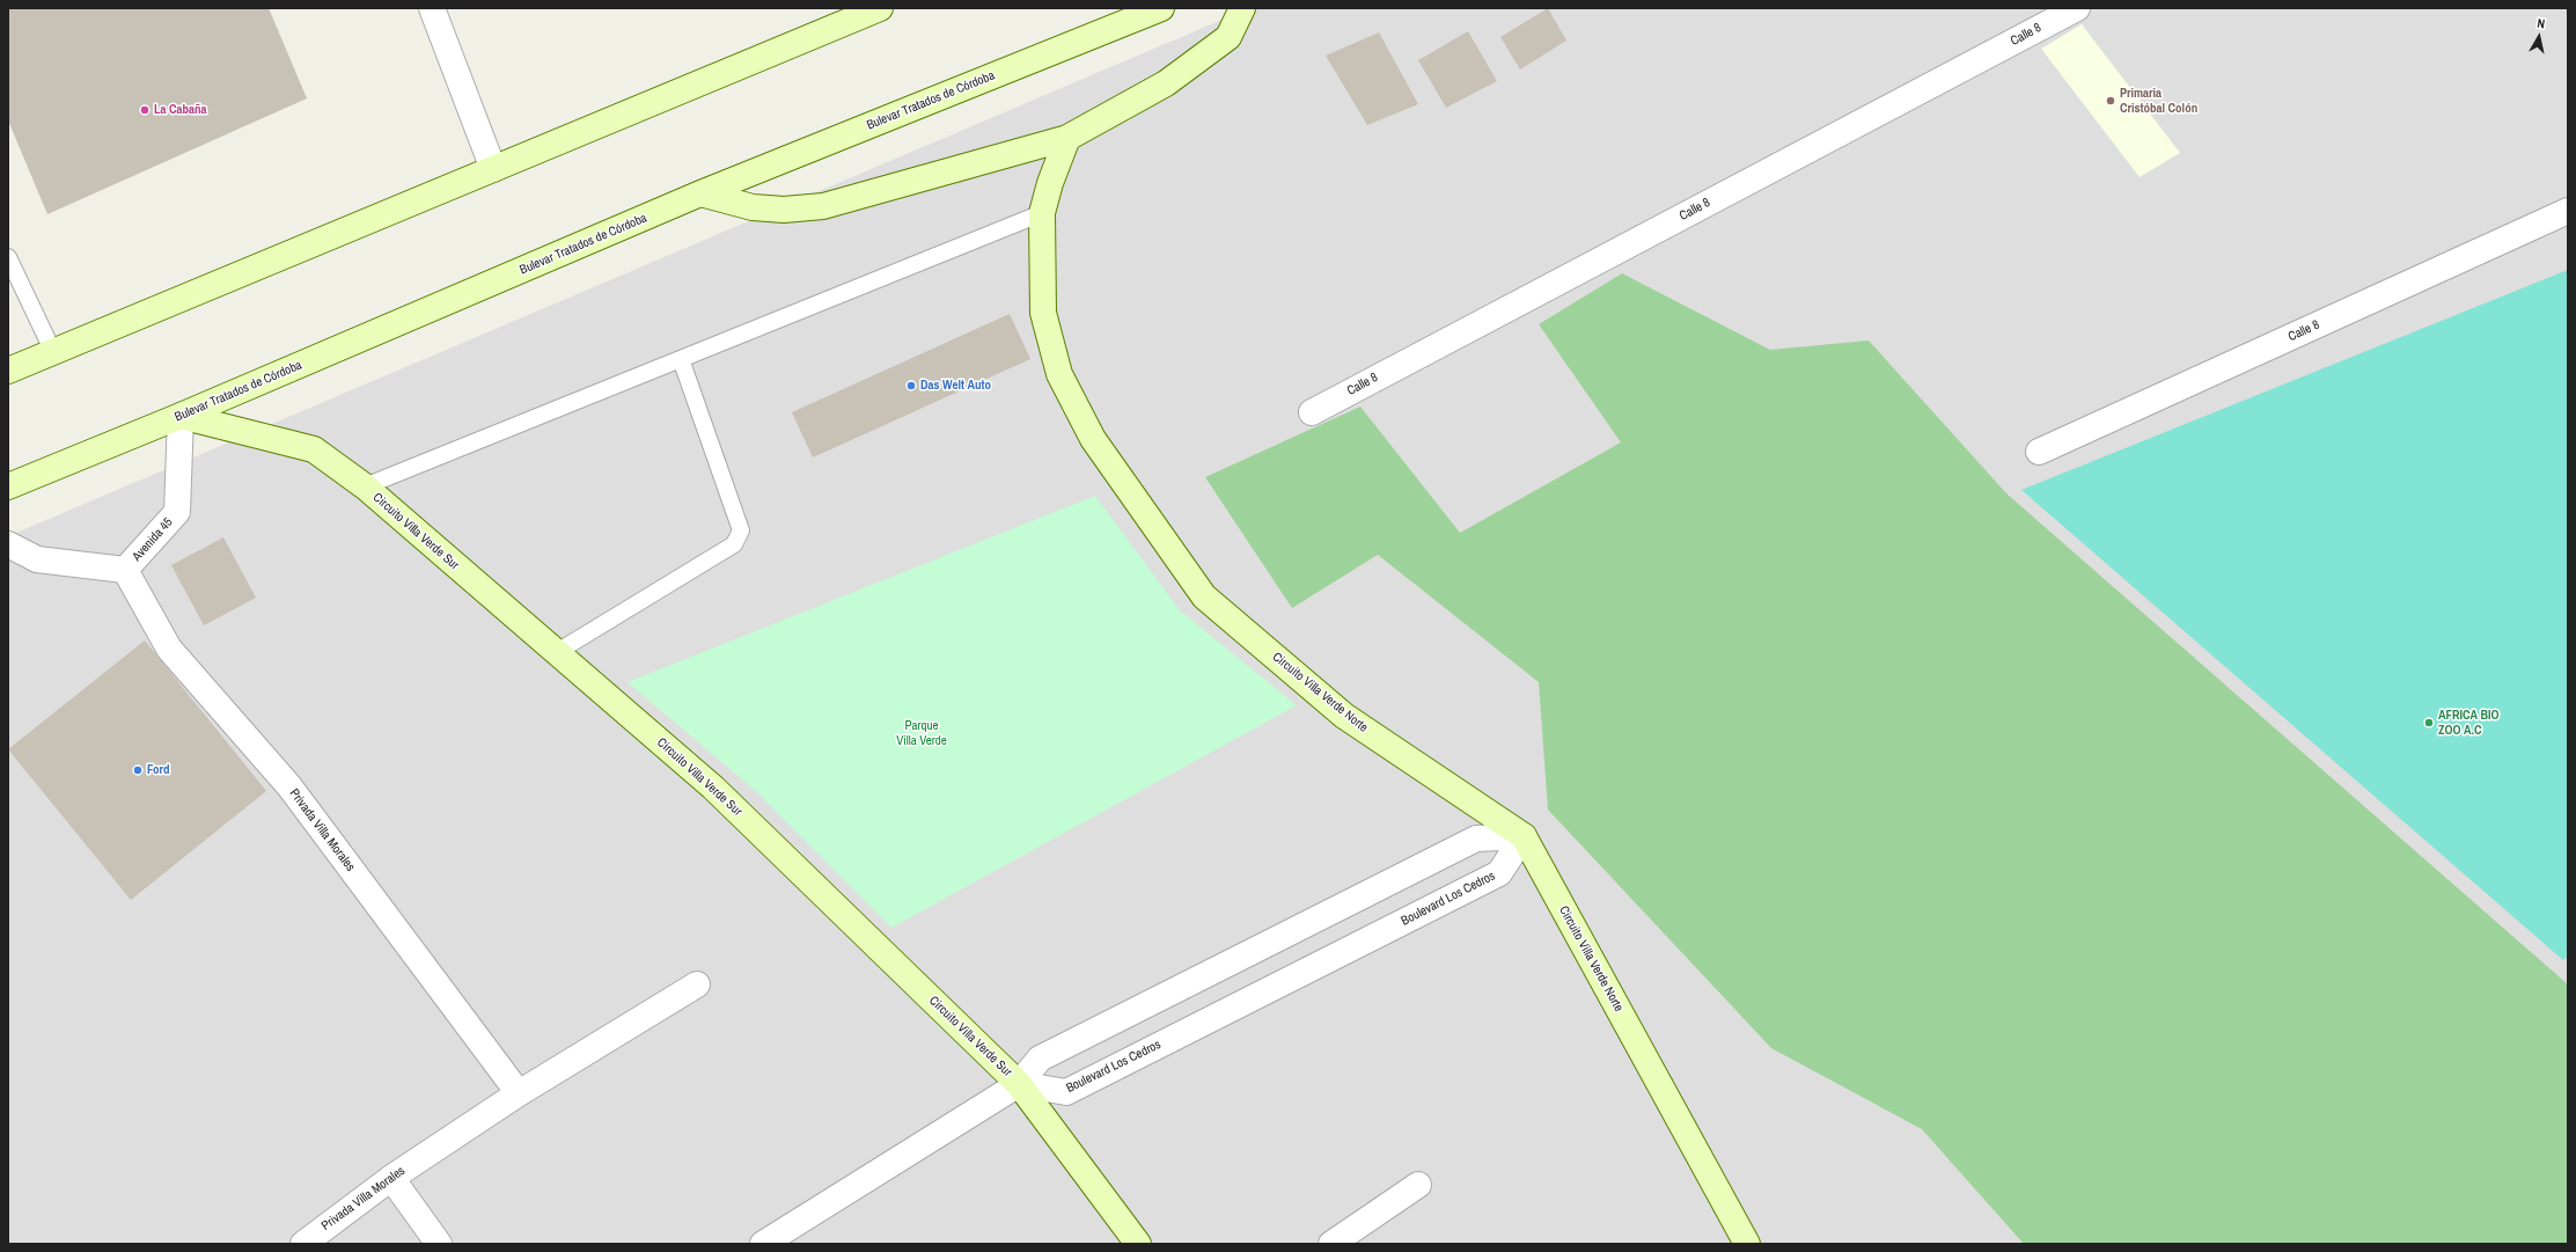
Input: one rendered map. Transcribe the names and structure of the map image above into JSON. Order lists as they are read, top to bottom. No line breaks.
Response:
{"streets":{"main road":["Bulevar Tratados de Córdoba","Circuito Villa Verde Sur","Circuito Villa Verde Norte"],"street":["Calle 8","Avenida 45","Privada Villa Morales","Boulevard Los Cedros"]},"crossings":[["Bulevar Tratados de Córdoba","Circuito Villa Verde Sur"],["Bulevar Tratados de Córdoba","Avenida 45"],["Circuito Villa Verde Sur","Avenida 45"],["Circuito Villa Verde Sur","Boulevard Los Cedros"],["Avenida 45","Privada Villa Morales"],["Circuito Villa Verde Norte","Boulevard Los Cedros"]],"parks":["Parque Villa Verde"],"places":["Primaria Cristóbal Colón","La Cabaña","Das Welt Auto","AFRICA BIO ZOO A.C","Ford"],"north":"top"}
